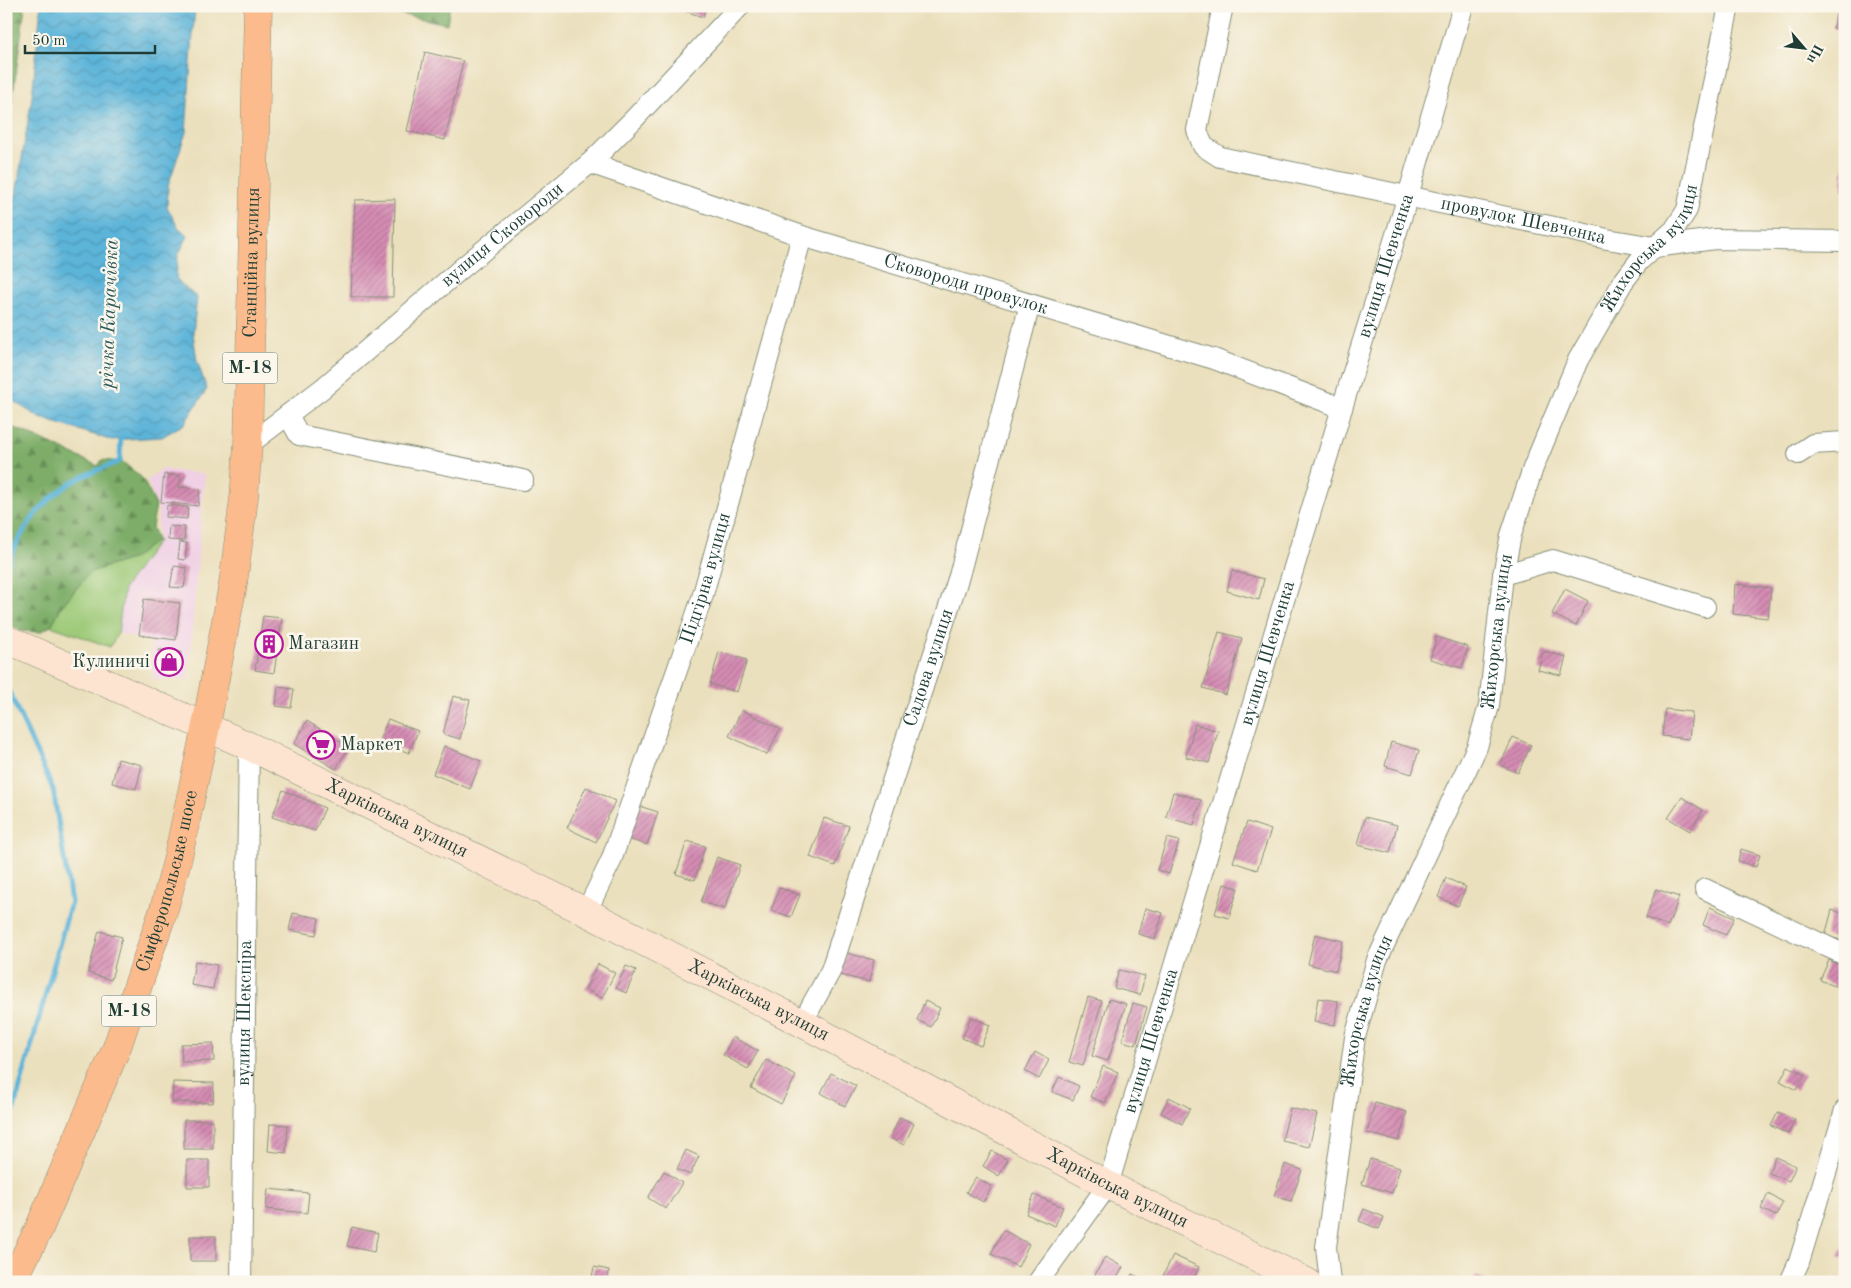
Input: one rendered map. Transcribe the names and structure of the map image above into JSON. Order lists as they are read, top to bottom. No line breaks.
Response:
{"streets":{"highway":["Станційна вулиця","М-18","Сімферопольське шосе"],"main road":["Харківська вулиця"],"street":["провулок Шевченка","вулиця Сковороди","Жихорська вулиця","вулиця Шевченка","Сковороди провулок","Підгірна вулиця","Садова вулиця","вулиця Шекспіра"]},"crossings":[["провулок Шевченка","Жихорська вулиця"],["провулок Шевченка","вулиця Шевченка"],["вулиця Сковороди","Станційна вулиця"],["вулиця Сковороди","Сковороди провулок"],["Станційна вулиця","Харківська вулиця"],["Станційна вулиця","Сімферопольське шосе"],["вулиця Шевченка","Сковороди провулок"],["вулиця Шевченка","Харківська вулиця"],["Сковороди провулок","Підгірна вулиця"],["Сковороди провулок","Садова вулиця"],["Підгірна вулиця","Харківська вулиця"],["Садова вулиця","Харківська вулиця"],["Харківська вулиця","Сімферопольське шосе"],["Харківська вулиця","вулиця Шекспіра"]],"water":["річка Карачівка"],"places":{"building":["Магазин"],"shop":["Кулиничі"],"supermarket":["Маркет"]},"scale_bar":"50 m","north":"bottom right"}
